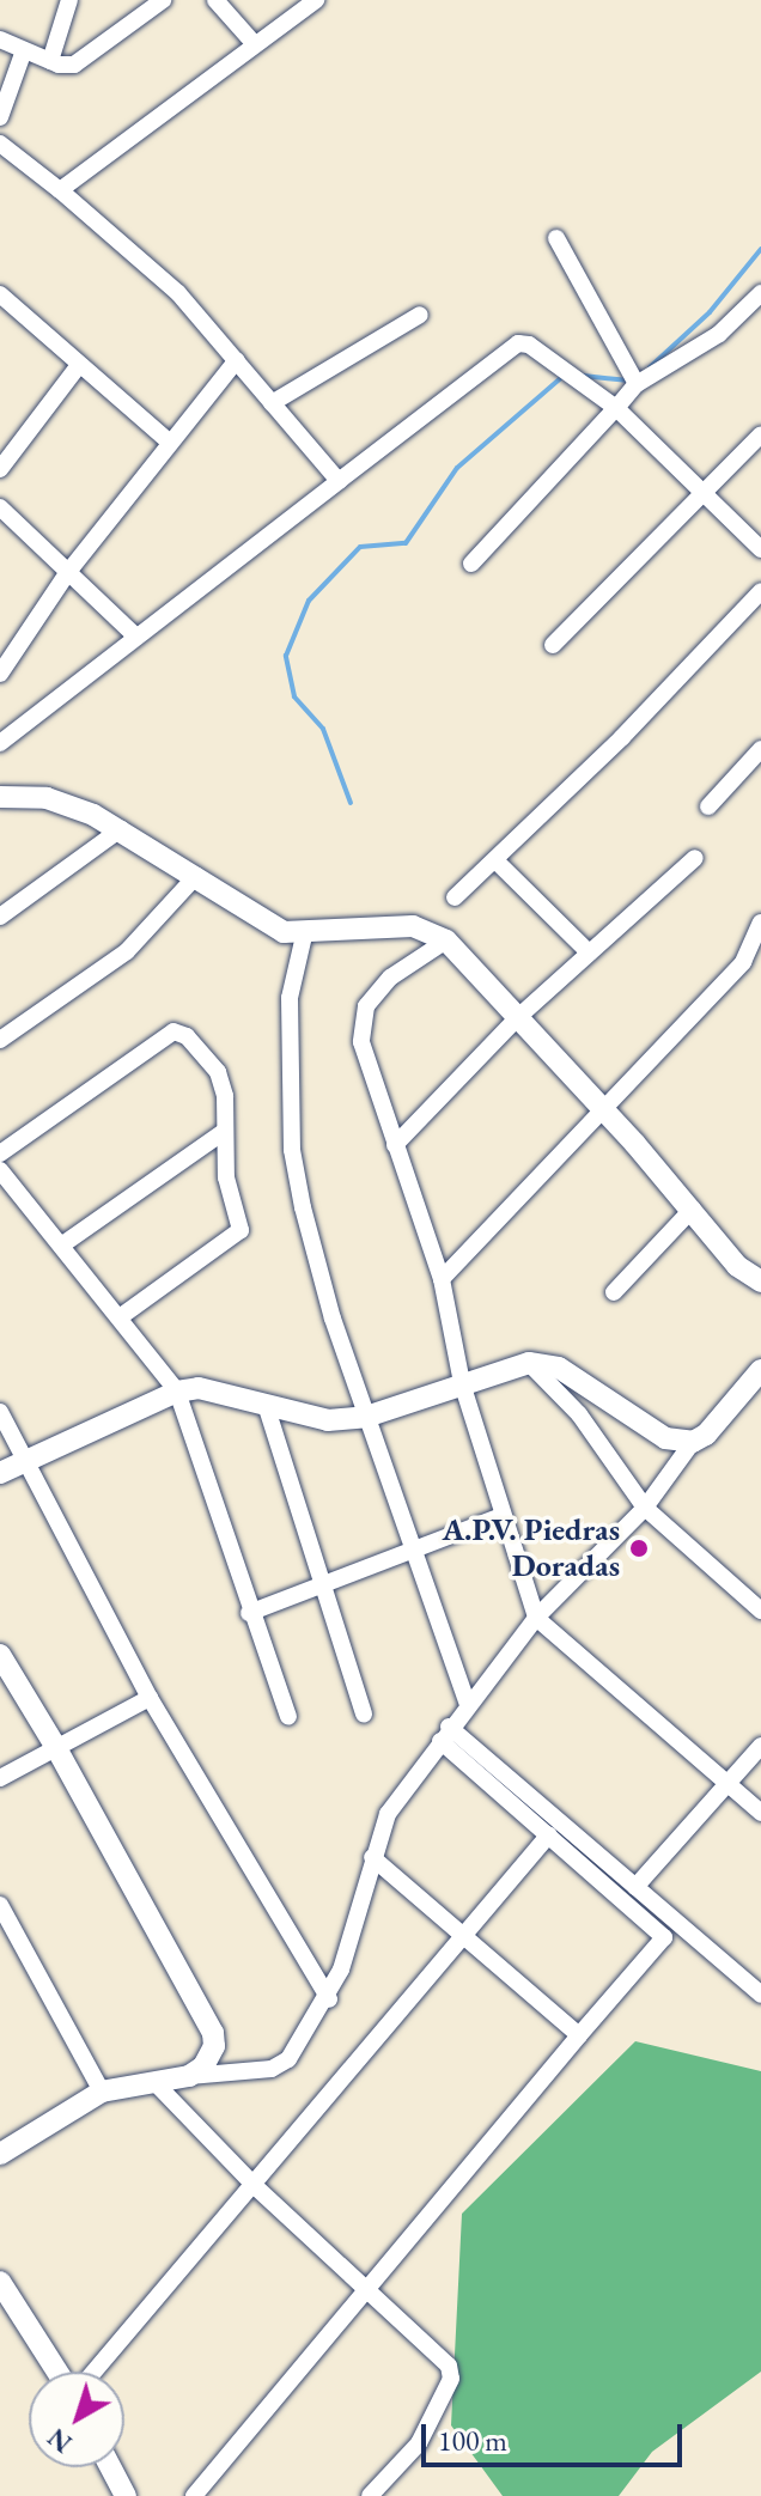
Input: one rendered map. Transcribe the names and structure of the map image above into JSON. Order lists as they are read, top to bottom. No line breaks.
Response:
{"places":["A.P.V. Piedras Doradas"],"scale_bar":"100 m","north":"bottom left"}
